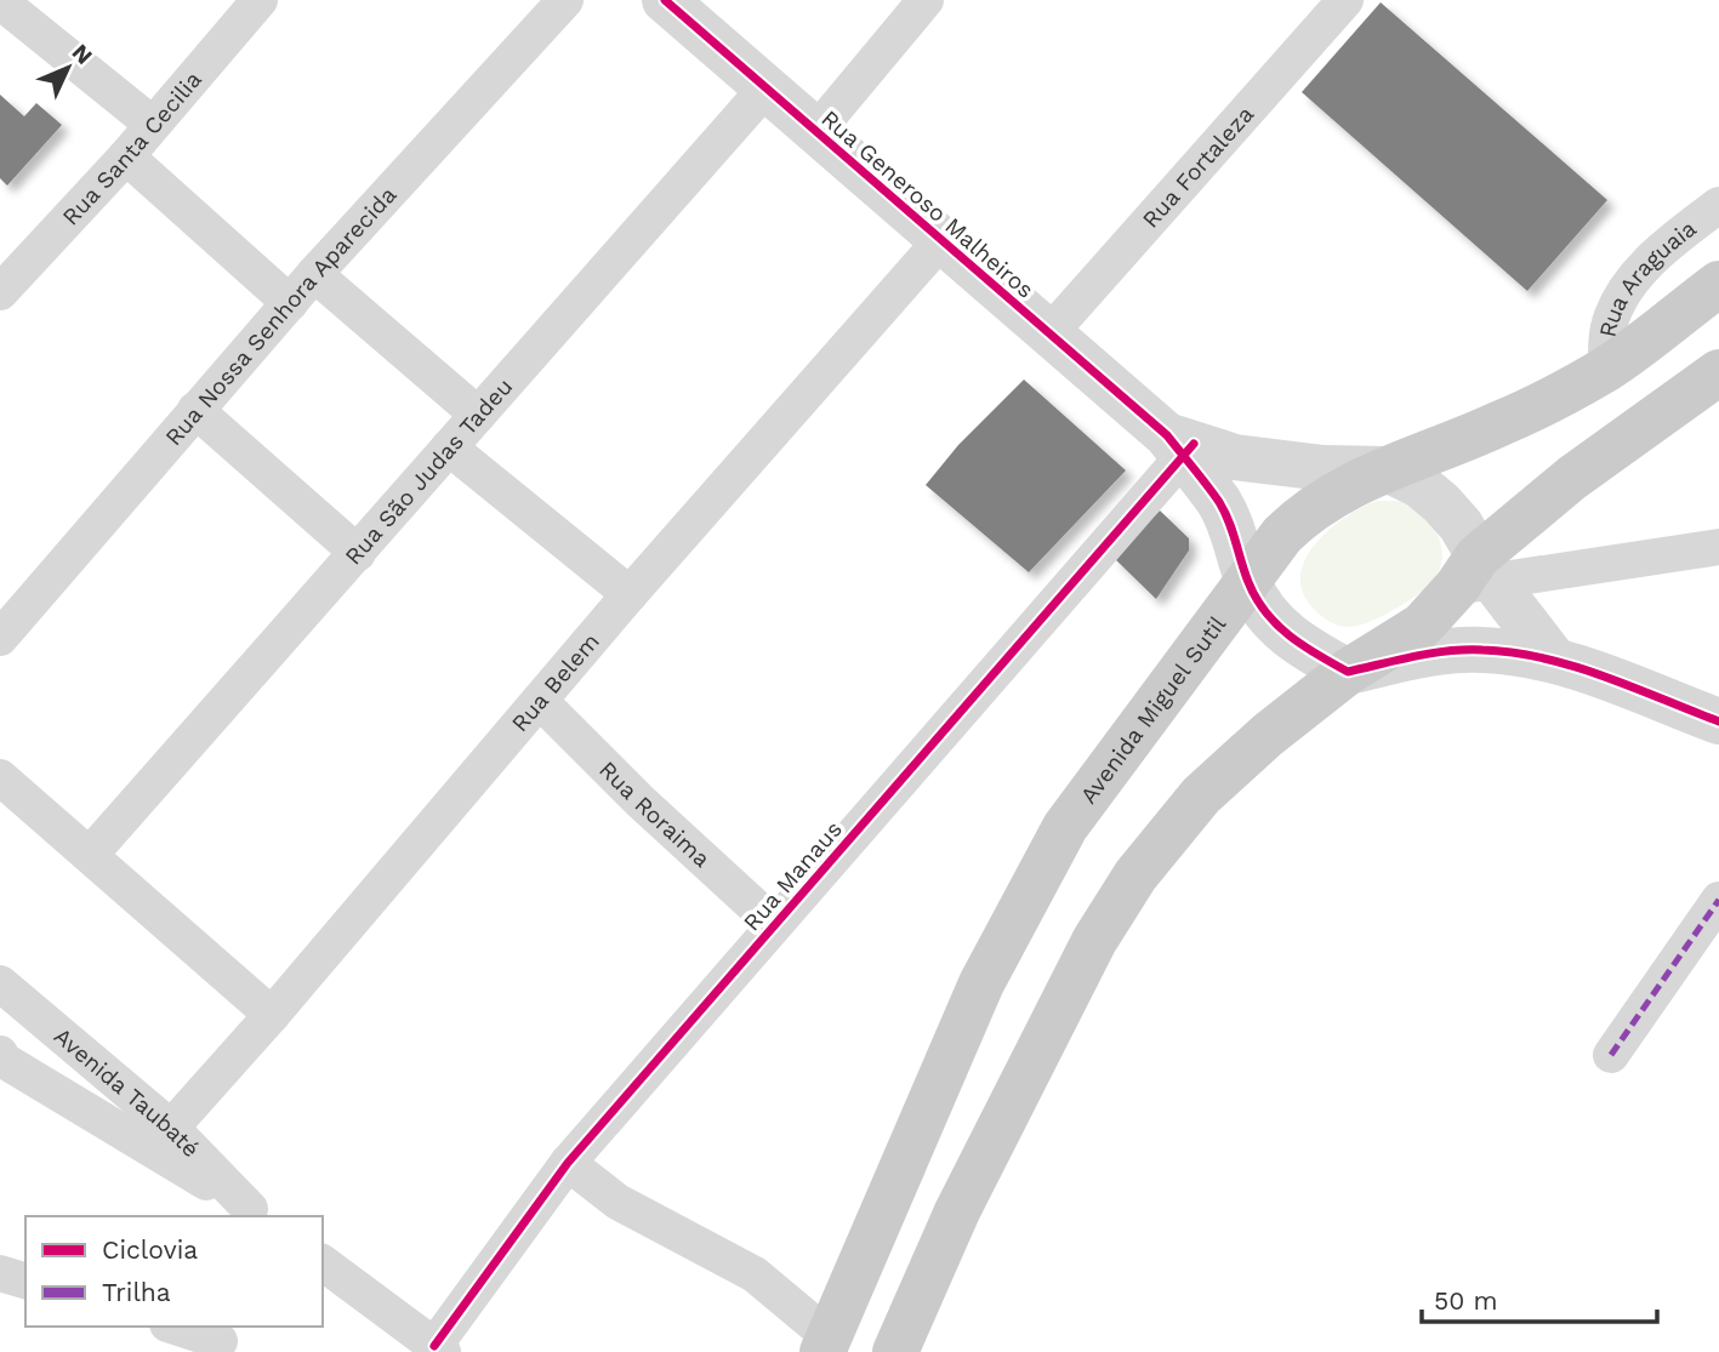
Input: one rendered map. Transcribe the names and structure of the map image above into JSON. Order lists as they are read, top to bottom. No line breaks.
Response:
{"streets":{"main road":["Avenida Miguel Sutil"],"street":["Rua Santa Cecilia","Rua Fortaleza","Rua Generoso Malheiros","Rua Araguaia","Rua Nossa Senhora Aparecida","Rua São Judas Tadeu","Rua Belem","Rua Roraima","Rua Manaus","Avenida Taubaté"]},"crossings":[["Rua Fortaleza","Rua Generoso Malheiros"],["Rua Generoso Malheiros","Rua São Judas Tadeu"],["Rua Generoso Malheiros","Rua Belem"],["Rua Generoso Malheiros","Rua Manaus"],["Rua Araguaia","Avenida Miguel Sutil"],["Rua Belem","Rua Roraima"],["Rua Belem","Avenida Taubaté"],["Rua Roraima","Rua Manaus"]],"legend":["Ciclovia","Trilha"],"scale_bar":"50 m","north":"top right"}
